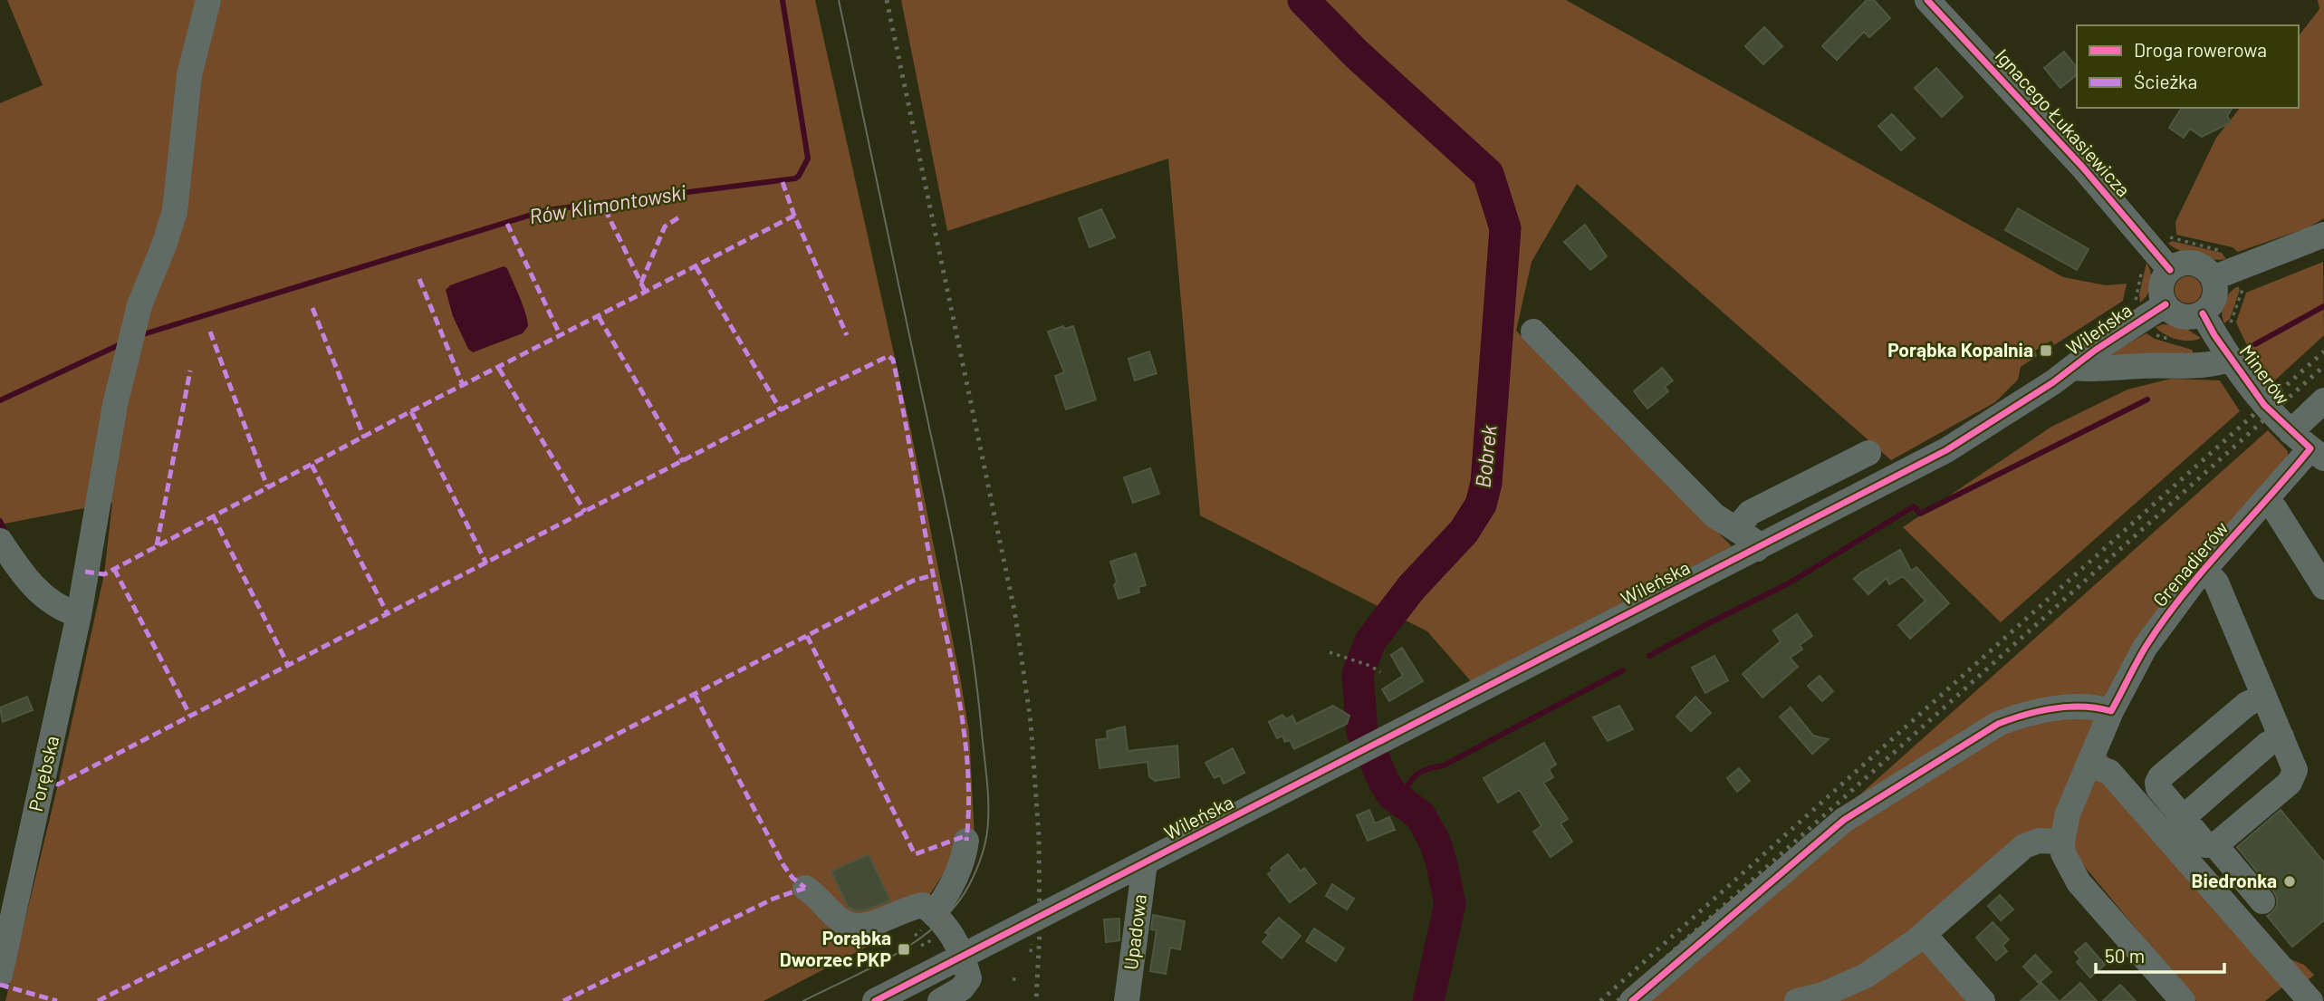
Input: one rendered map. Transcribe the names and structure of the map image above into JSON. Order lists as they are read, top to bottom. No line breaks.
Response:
{"streets":{"street":["Ignacego Łukasiewicza","Wileńska","Minerów","Grenadierów","Porębska","Upadowa"]},"crossings":[["Ignacego Łukasiewicza","Wileńska"],["Ignacego Łukasiewicza","Minerów"],["Wileńska","Minerów"],["Wileńska","Upadowa"],["Minerów","Grenadierów"]],"water":["Rów Klimontowski","Bobrek"],"places":{"transit":["Porąbka Kopalnia","Porąbka Dworzec PKP"],"other":["Biedronka"]},"legend":["Droga rowerowa","Ścieżka"],"scale_bar":"50 m"}
